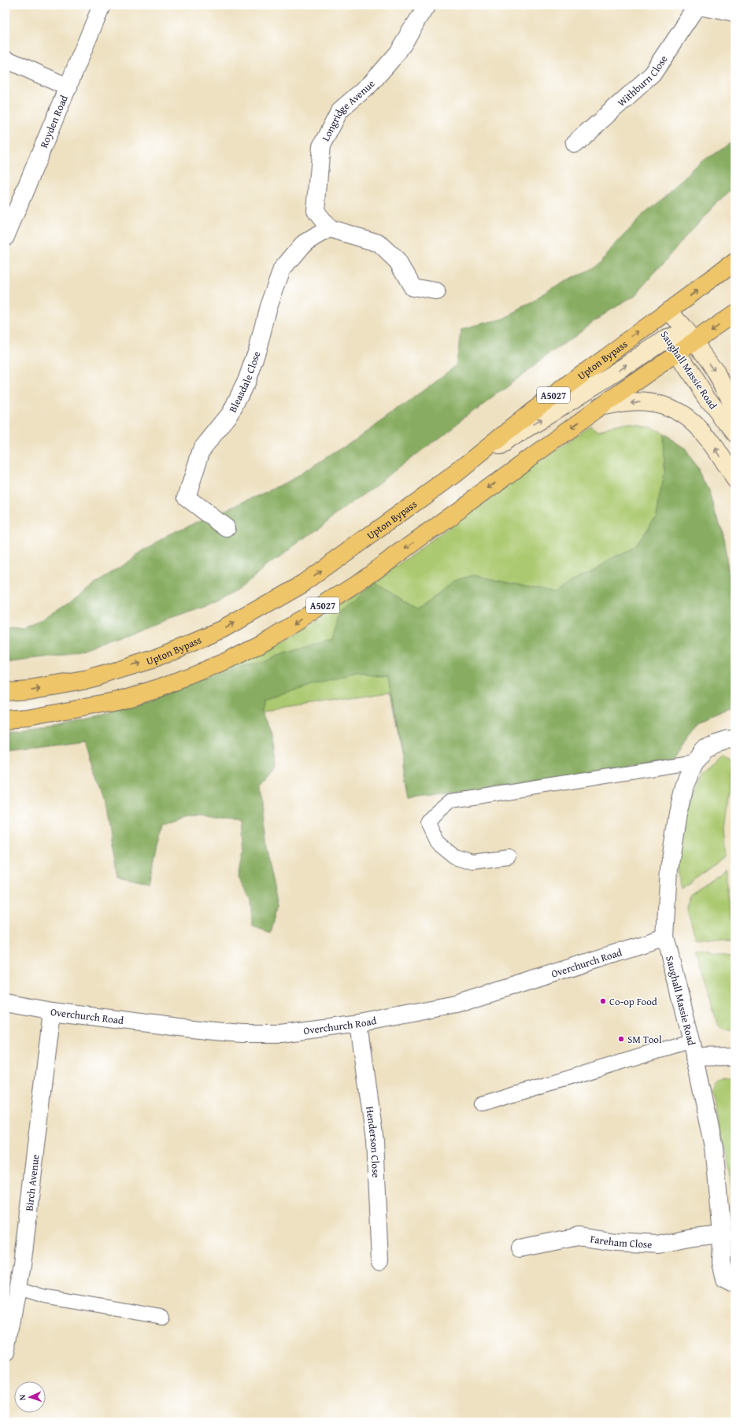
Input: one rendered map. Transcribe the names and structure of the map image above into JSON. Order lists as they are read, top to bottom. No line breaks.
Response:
{"streets":{"main road":["Upton Bypass","Saughall Massie Road","A5027"],"street":["Withburn Close","Longridge Avenue","Royden Road","Bleasdale Close","Overchurch Road","Henderson Close","Birch Avenue","Fareham Close"]},"crossings":[["Longridge Avenue","Bleasdale Close"],["Upton Bypass","Saughall Massie Road"],["Saughall Massie Road","A5027"],["Saughall Massie Road","Overchurch Road"],["Saughall Massie Road","Fareham Close"],["Overchurch Road","Henderson Close"],["Overchurch Road","Birch Avenue"]],"places":["Co-op Food","SM Tool"],"north":"left"}
